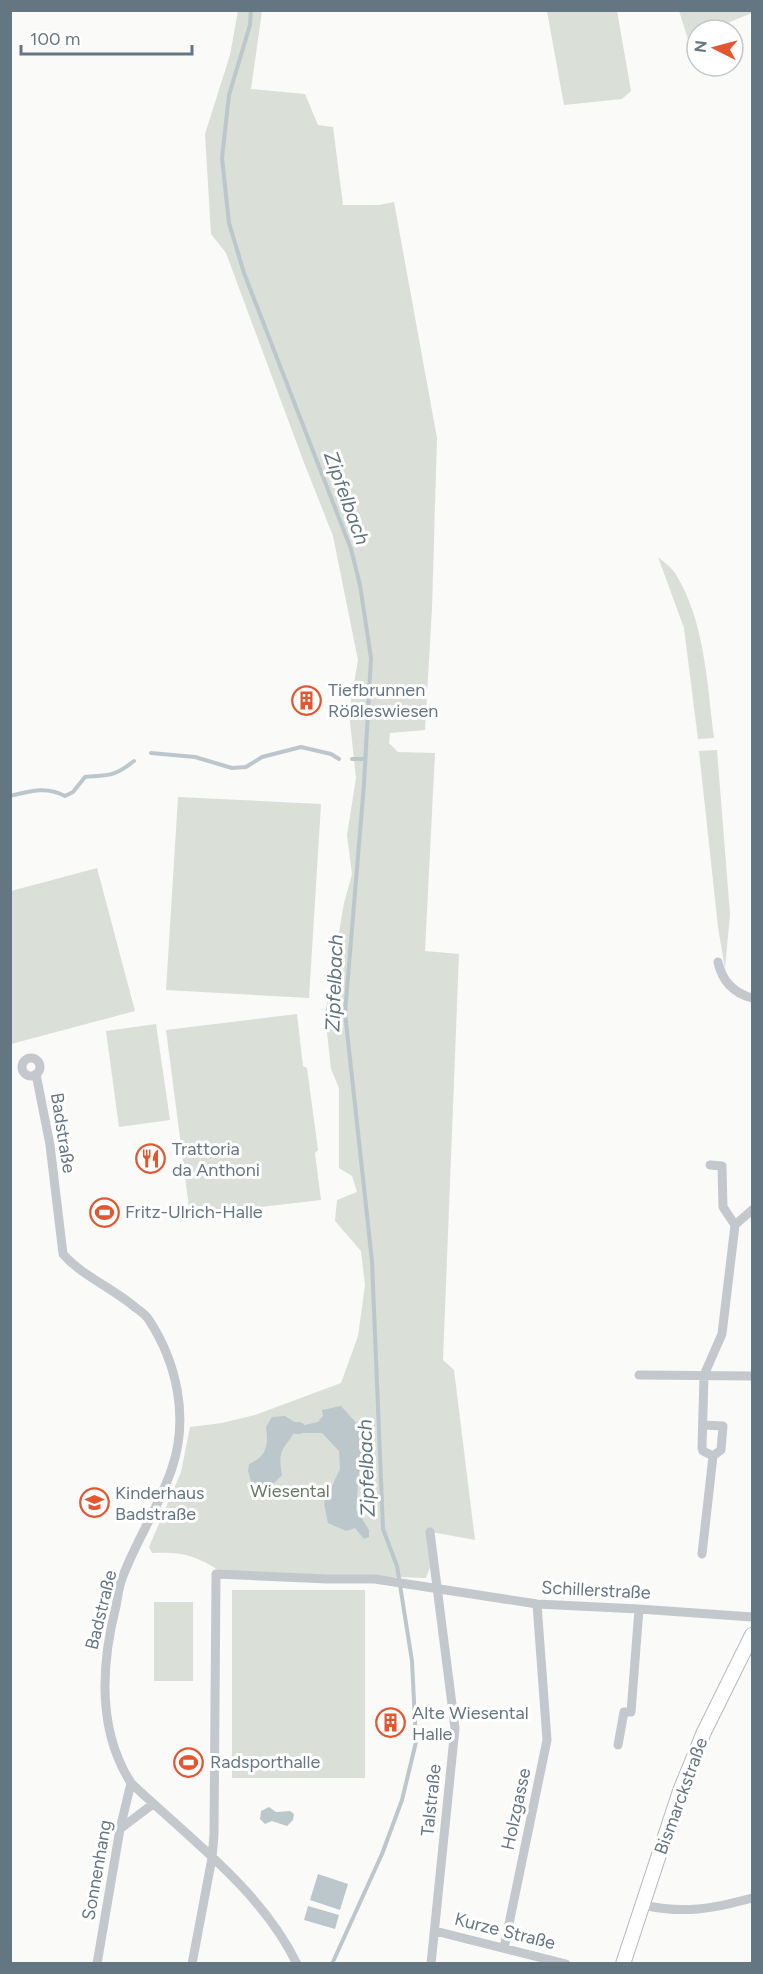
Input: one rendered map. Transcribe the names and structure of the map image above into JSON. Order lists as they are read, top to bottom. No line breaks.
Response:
{"streets":{"street":["Badstraße","Schillerstraße","Bismarckstraße","Talstraße","Holzgasse","Sonnenhang","Kurze Straße"]},"crossings":[["Badstraße","Schillerstraße"],["Badstraße","Sonnenhang"],["Schillerstraße","Talstraße"],["Schillerstraße","Holzgasse"],["Talstraße","Kurze Straße"],["Holzgasse","Kurze Straße"]],"water":["Zipfelbach"],"parks":["Wiesental"],"places":{"building":["Tiefbrunnen Rößleswiesen","Alte Wiesental Halle"],"restaurant":["Trattoria da Anthoni"],"sports":["Fritz-Ulrich-Halle","Radsporthalle"],"school or university":["Kinderhaus Badstraße"]},"scale_bar":"100 m","north":"left"}
